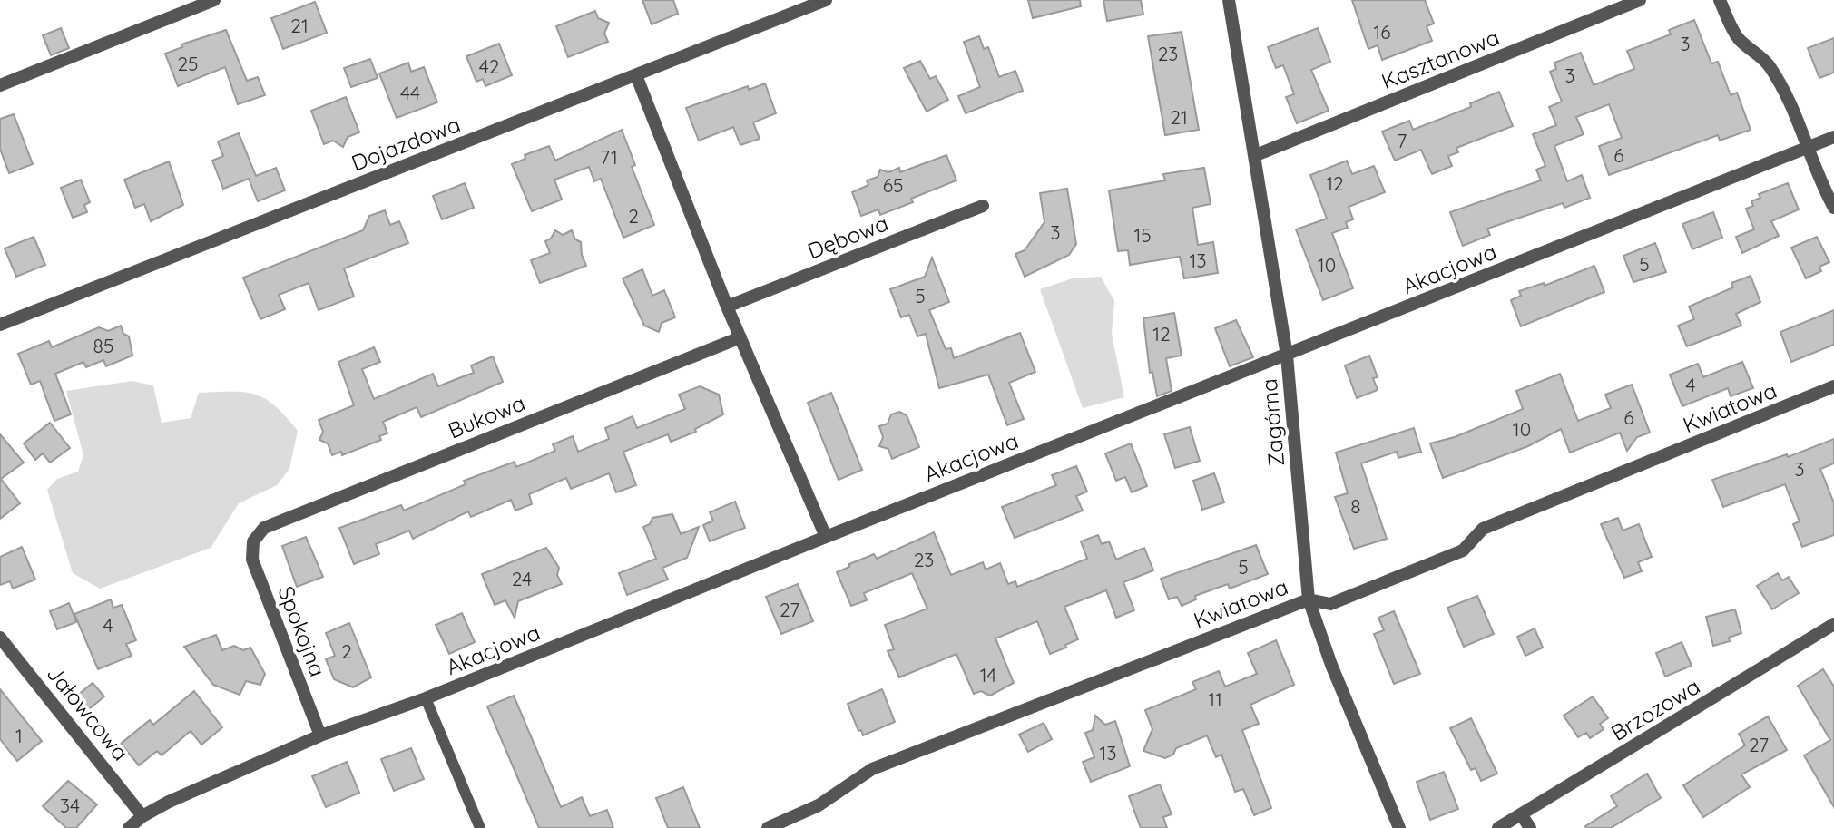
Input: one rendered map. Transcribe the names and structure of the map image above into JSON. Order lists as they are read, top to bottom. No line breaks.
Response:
{"streets":{"street":["Kasztanowa","Dojazdowa","Dębowa","Akacjowa","Kwiatowa","Bukowa","Zagórna","Spokojna","Brzozowa","Jałowcowa"]},"crossings":[["Kasztanowa","Zagórna"],["Akacjowa","Zagórna"],["Akacjowa","Spokojna"],["Akacjowa","Jałowcowa"],["Kwiatowa","Zagórna"],["Bukowa","Spokojna"]],"house_numbers":["21","16","3","23","25","42","3","44","21","7","6","71","12","65","2","3","15","13","5","10","5","12","85","4","6","10","3","8","23","5","24","27","4","2","14","11","1","27","13","34"]}
